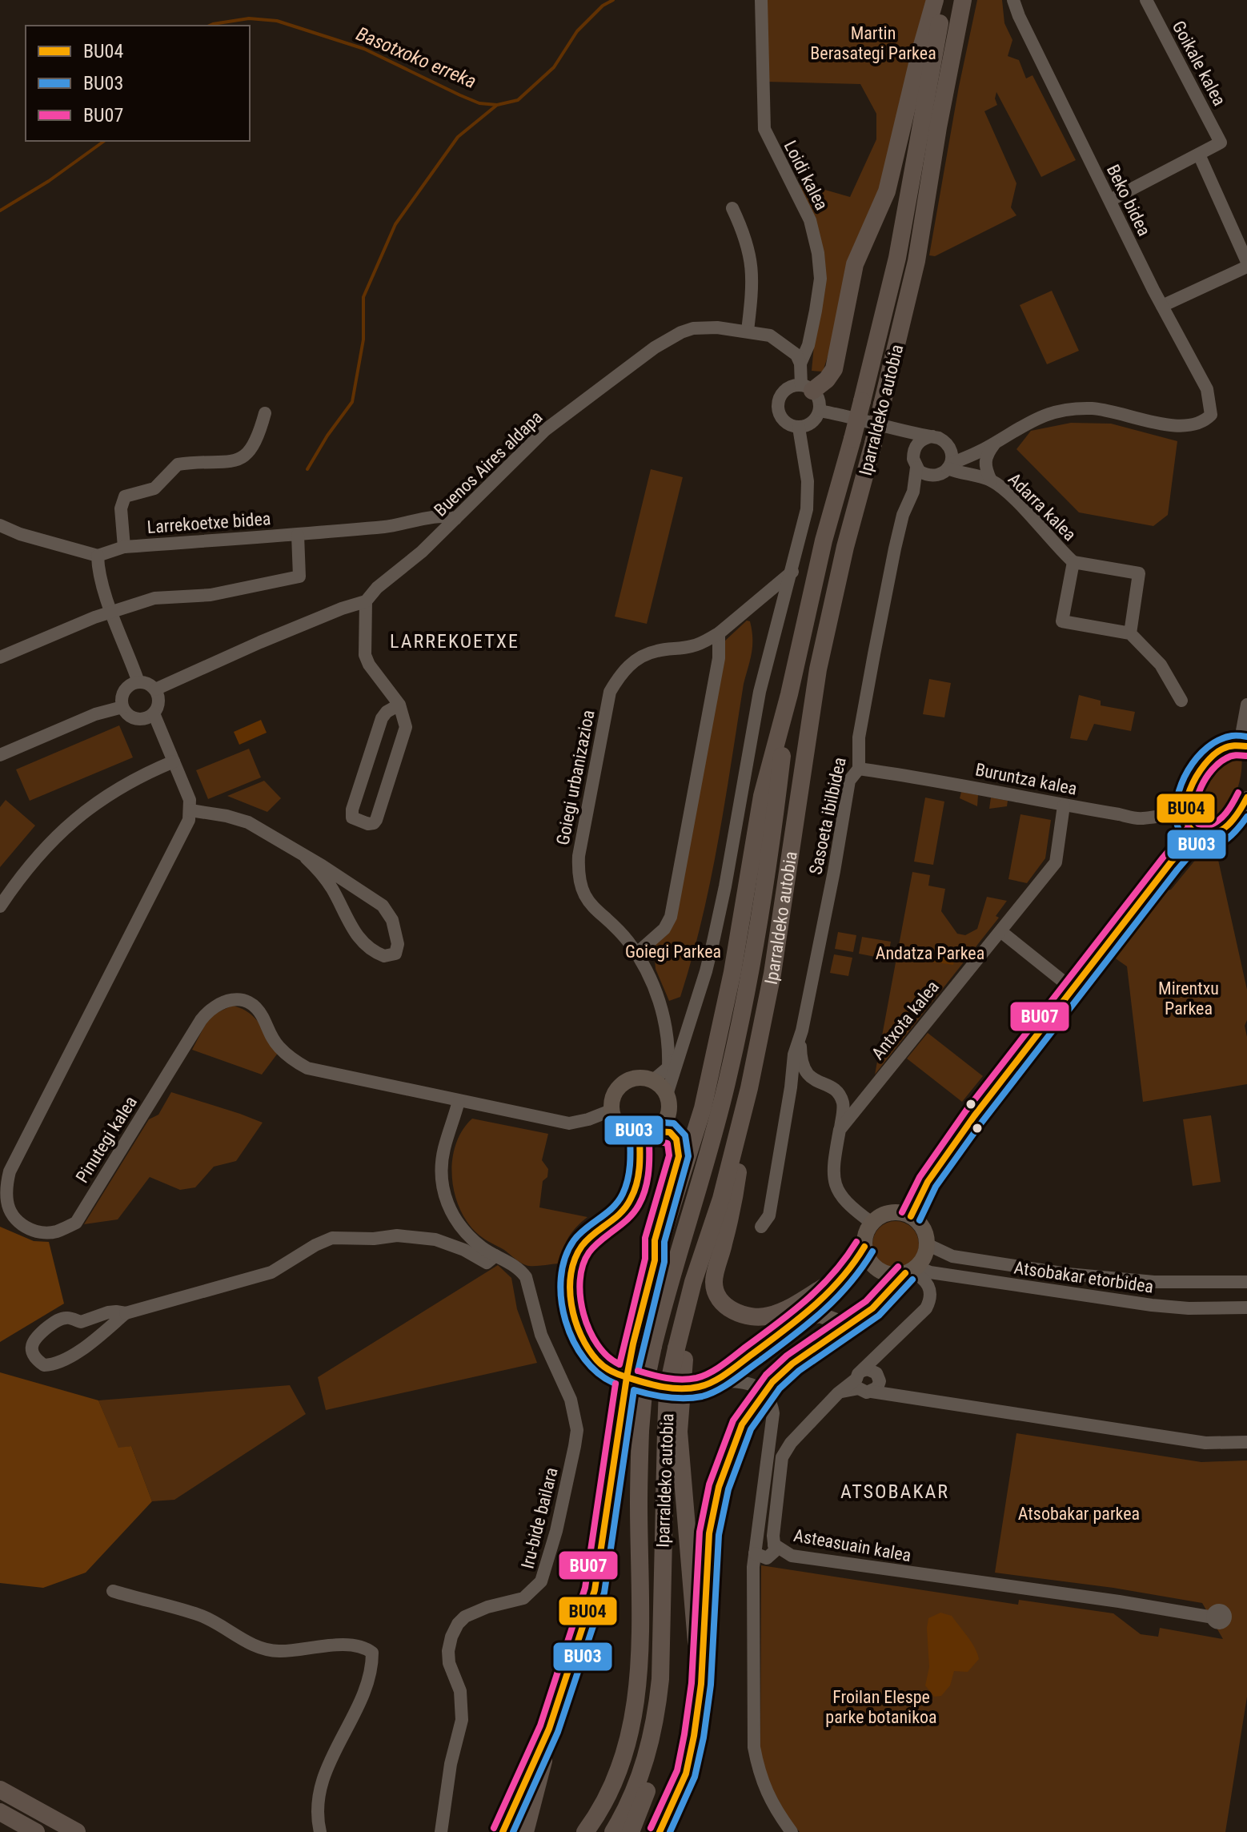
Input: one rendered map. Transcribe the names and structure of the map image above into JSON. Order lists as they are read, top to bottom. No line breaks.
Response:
{"streets":{"highway":["Iparraldeko autobia"],"street":["Goikale kalea","Loidi kalea","Beko bidea","Buenos Aires aldapa","Adarra kalea","Larrekoetxe bidea","Goiegi urbanizazioa","Buruntza kalea","Sasoeta ibilbidea","Antxota kalea","Pinutegi kalea","Atsobakar etorbidea","Iru-bide bailara","Asteasuain kalea"]},"crossings":[["Buenos Aires aldapa","Larrekoetxe bidea"],["Adarra kalea","Sasoeta ibilbidea"],["Buruntza kalea","Sasoeta ibilbidea"],["Buruntza kalea","Antxota kalea"],["Pinutegi kalea","Iru-bide bailara"]],"districts":["LARREKOETXE","ATSOBAKAR"],"water":["Basotxoko erreka"],"parks":["Martin Berasategi Parkea","Goiegi Parkea","Andatza Parkea","Mirentxu Parkea","Atsobakar parkea","Froilan Elespe parke botanikoa"],"lines":["transit line BU03","transit line BU04","transit line BU07"],"legend":["BU04","BU03","BU07"]}
